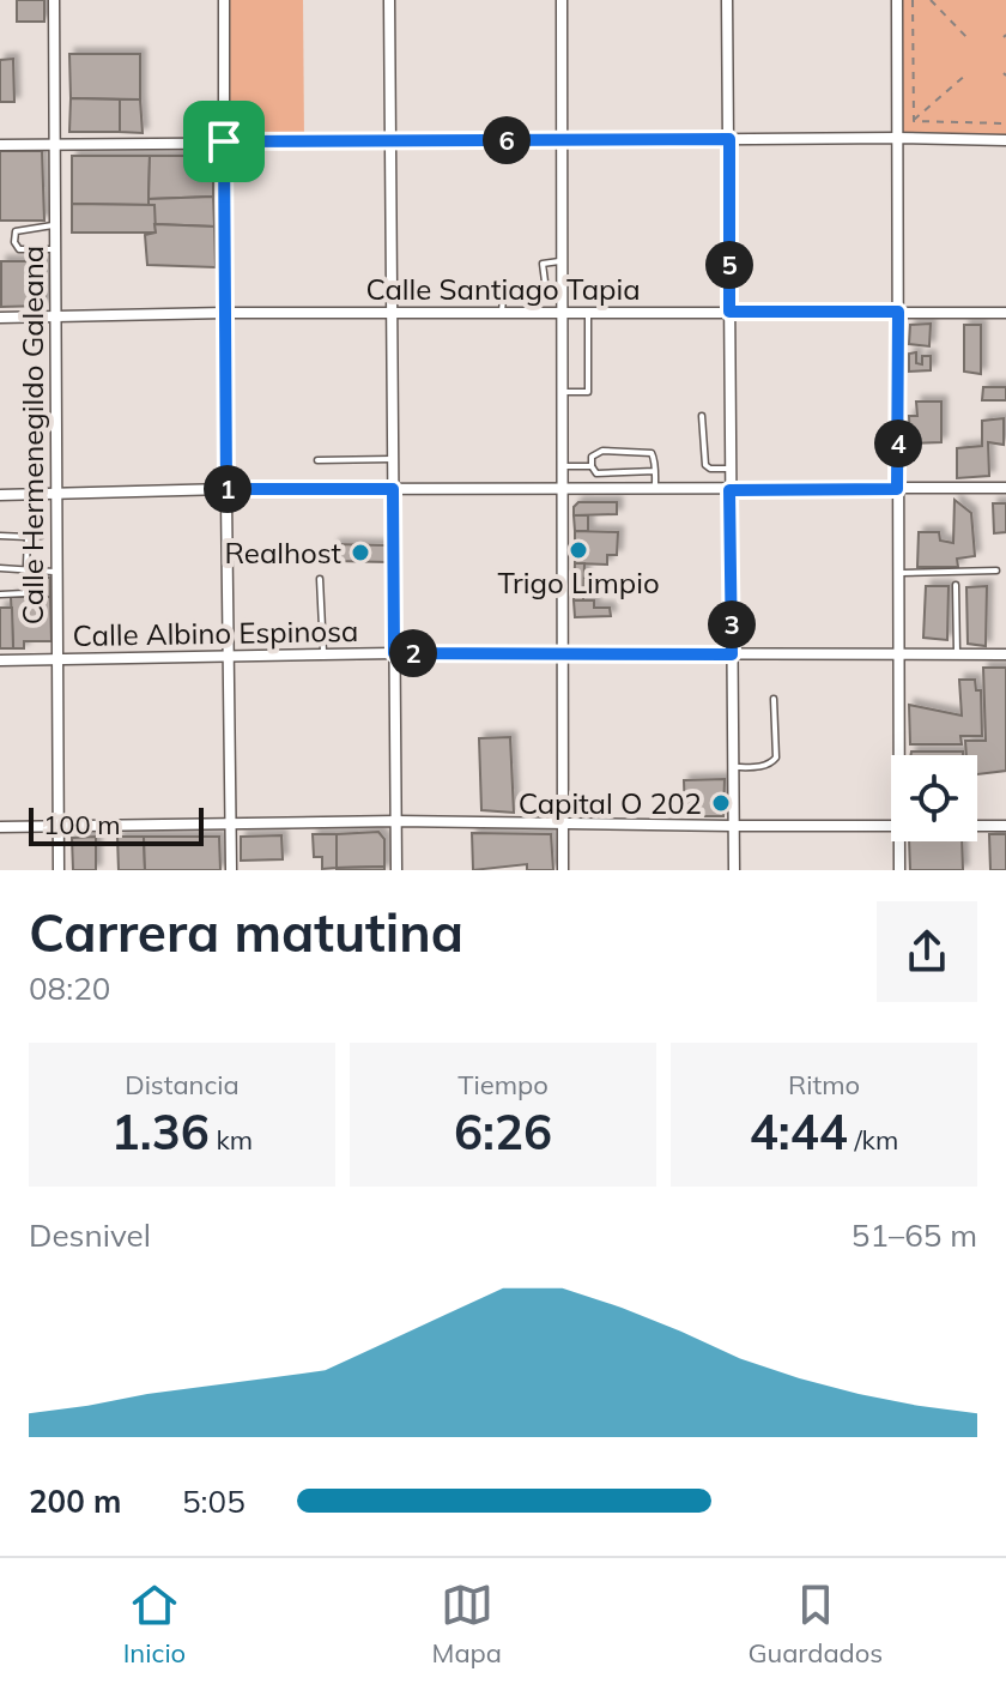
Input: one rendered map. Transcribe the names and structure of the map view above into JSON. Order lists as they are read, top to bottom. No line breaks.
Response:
{"streets":{"street":["Calle Santiago Tapia","Calle Hermenegildo Galeana","Calle Albino Espinosa"]},"crossings":[["Calle Santiago Tapia","Calle Hermenegildo Galeana"],["Calle Hermenegildo Galeana","Calle Albino Espinosa"]],"places":["Trigo Limpio","Realhost","Capital O 202"],"scale_bar":"100 m","page":{"pins":["6","5","4","1","3","2"],"scale":"100 m","heading":["Carrera matutina","08:20"],"stats":[["Distancia","1.36 km"],["Tiempo","6:26"],["Ritmo","4:44 /km"]],"chart":["Desnivel","51–65 m"],"list":[{"name":"200 m","note":"5:05"}],"tabs":["Inicio","Mapa","Guardados"]}}
